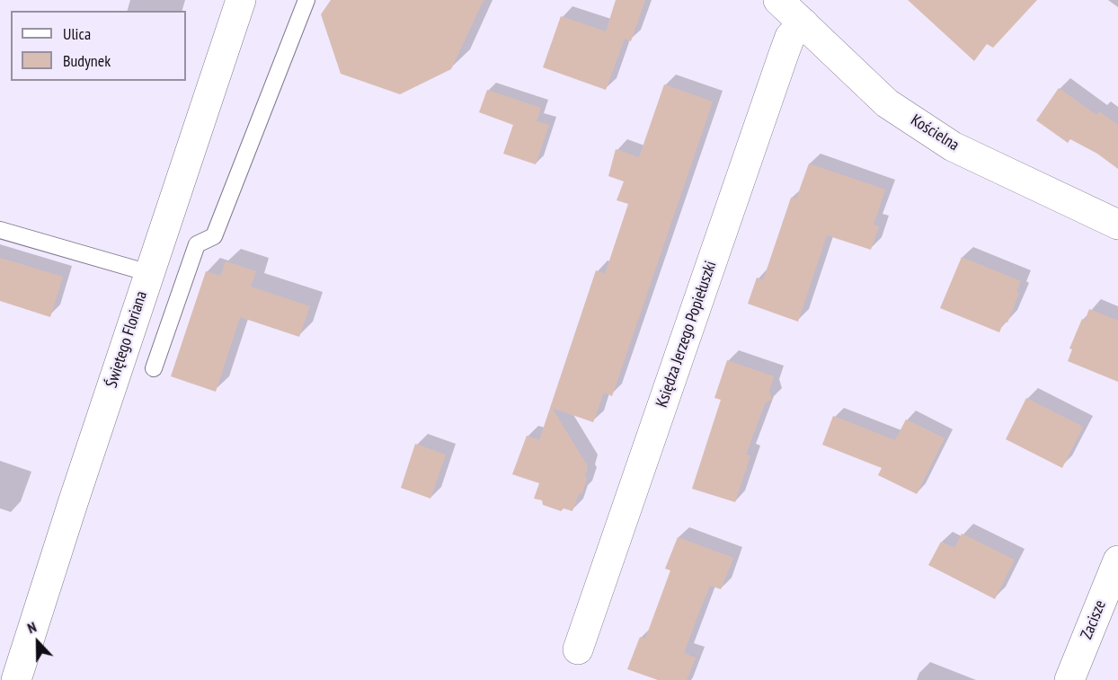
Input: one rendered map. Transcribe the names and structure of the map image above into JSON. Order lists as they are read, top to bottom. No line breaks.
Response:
{"streets":{"street":["Kościelna","Księdza Jerzego Popiełuszki","Świętego Floriana","Zacisze"]},"crossings":[["Kościelna","Księdza Jerzego Popiełuszki"]],"legend":["Ulica","Budynek"],"north":"top"}
